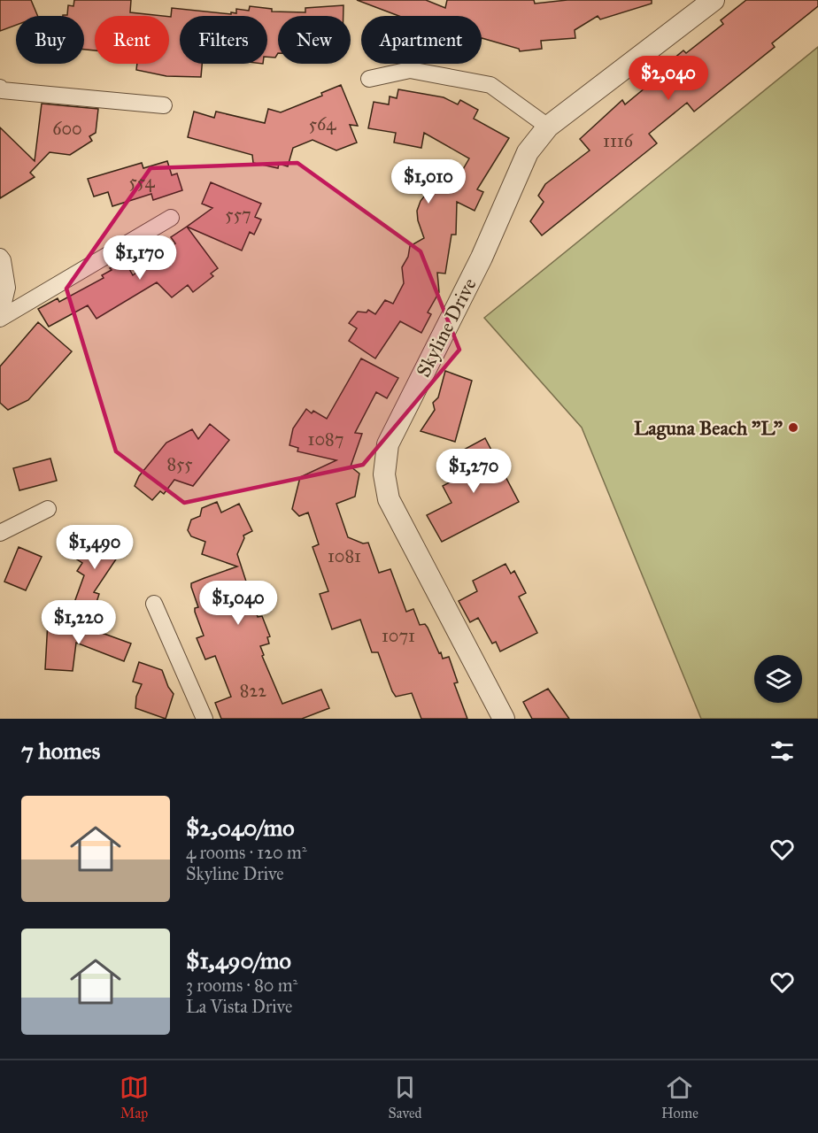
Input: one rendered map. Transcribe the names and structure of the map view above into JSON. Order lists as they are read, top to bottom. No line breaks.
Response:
{"streets":{"street":["Skyline Drive"]},"places":["Laguna Beach \"L\""],"house_numbers":["564","600","1116","554","557","1087","855","1081","1071","822"],"page":{"chip":["Buy","Rent","Filters","New","Apartment"],"price":["$2,040","$1,010","$1,170","$1,270","$1,490","$1,040","$1,220"],"heading":"7 homes","list":[{"name":"$2,040/mo","note":"4 rooms · 120 m² · Skyline Drive"},{"name":"$1,490/mo","note":"3 rooms · 80 m² · La Vista Drive"}],"tabs":["Map","Saved","Home"]}}
